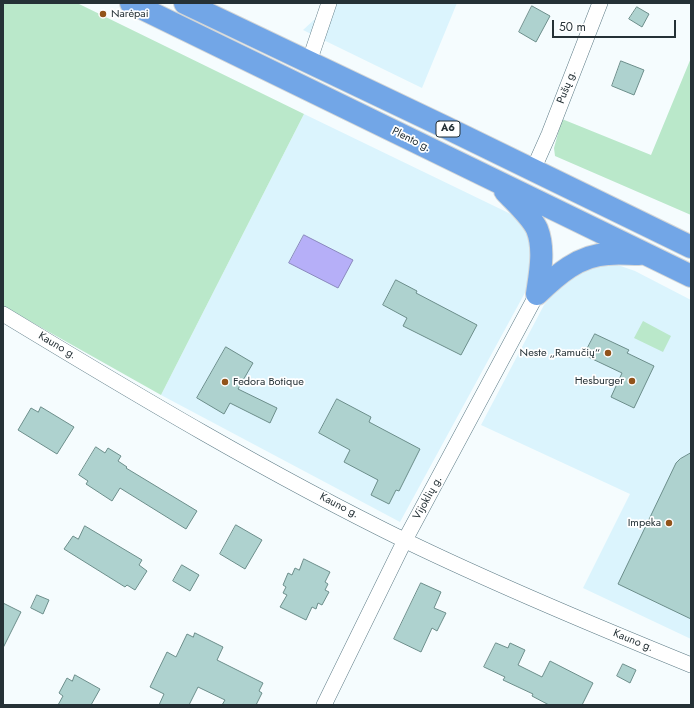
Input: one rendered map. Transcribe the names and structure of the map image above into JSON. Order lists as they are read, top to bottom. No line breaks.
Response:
{"streets":{"highway":["A6","Plento g."],"street":["Pušų g.","Kauno g.","Vijoklių g."]},"crossings":[["Pušų g.","A6"],["Kauno g.","Vijoklių g."]],"places":["Narėpai","Neste „Ramučių“","Hesburger","Fedora Botique","Impeka"],"scale_bar":"50 m"}
